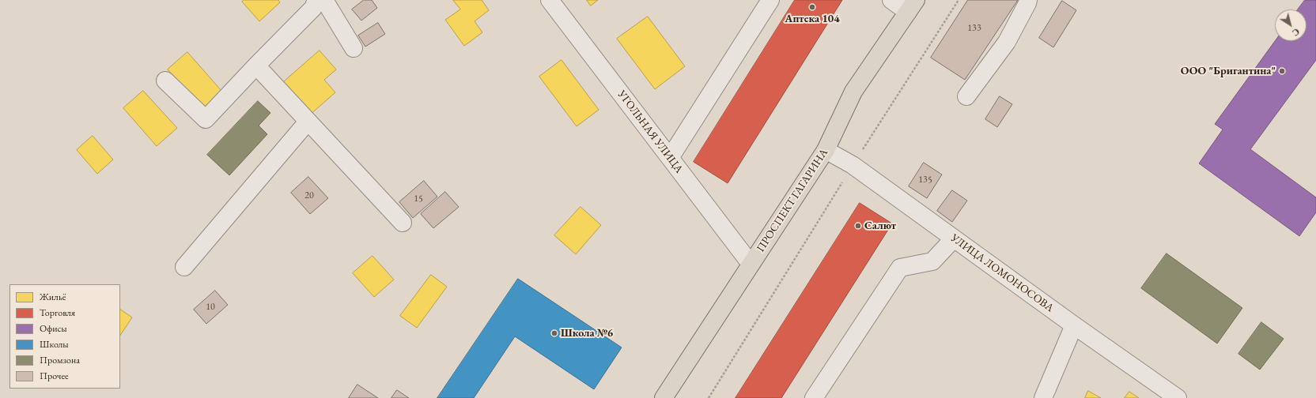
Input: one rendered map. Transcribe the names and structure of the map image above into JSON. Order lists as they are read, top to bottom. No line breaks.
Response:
{"streets":{"main road":["ПРОСПЕКТ ГАГАРИНА"],"street":["УГОЛЬНАЯ УЛИЦА","УЛИЦА ЛОМОНОСОВА"]},"crossings":[["УГОЛЬНАЯ УЛИЦА","ПРОСПЕКТ ГАГАРИНА"],["ПРОСПЕКТ ГАГАРИНА","УЛИЦА ЛОМОНОСОВА"]],"places":["Аптека 104","ООО \"Бригантина\"","Салют","Школа №6"],"house_numbers":["133","135","20","15","10"],"legend":["Жильё","Торговля","Офисы","Школы","Промзона","Прочее"],"north":"bottom right"}
